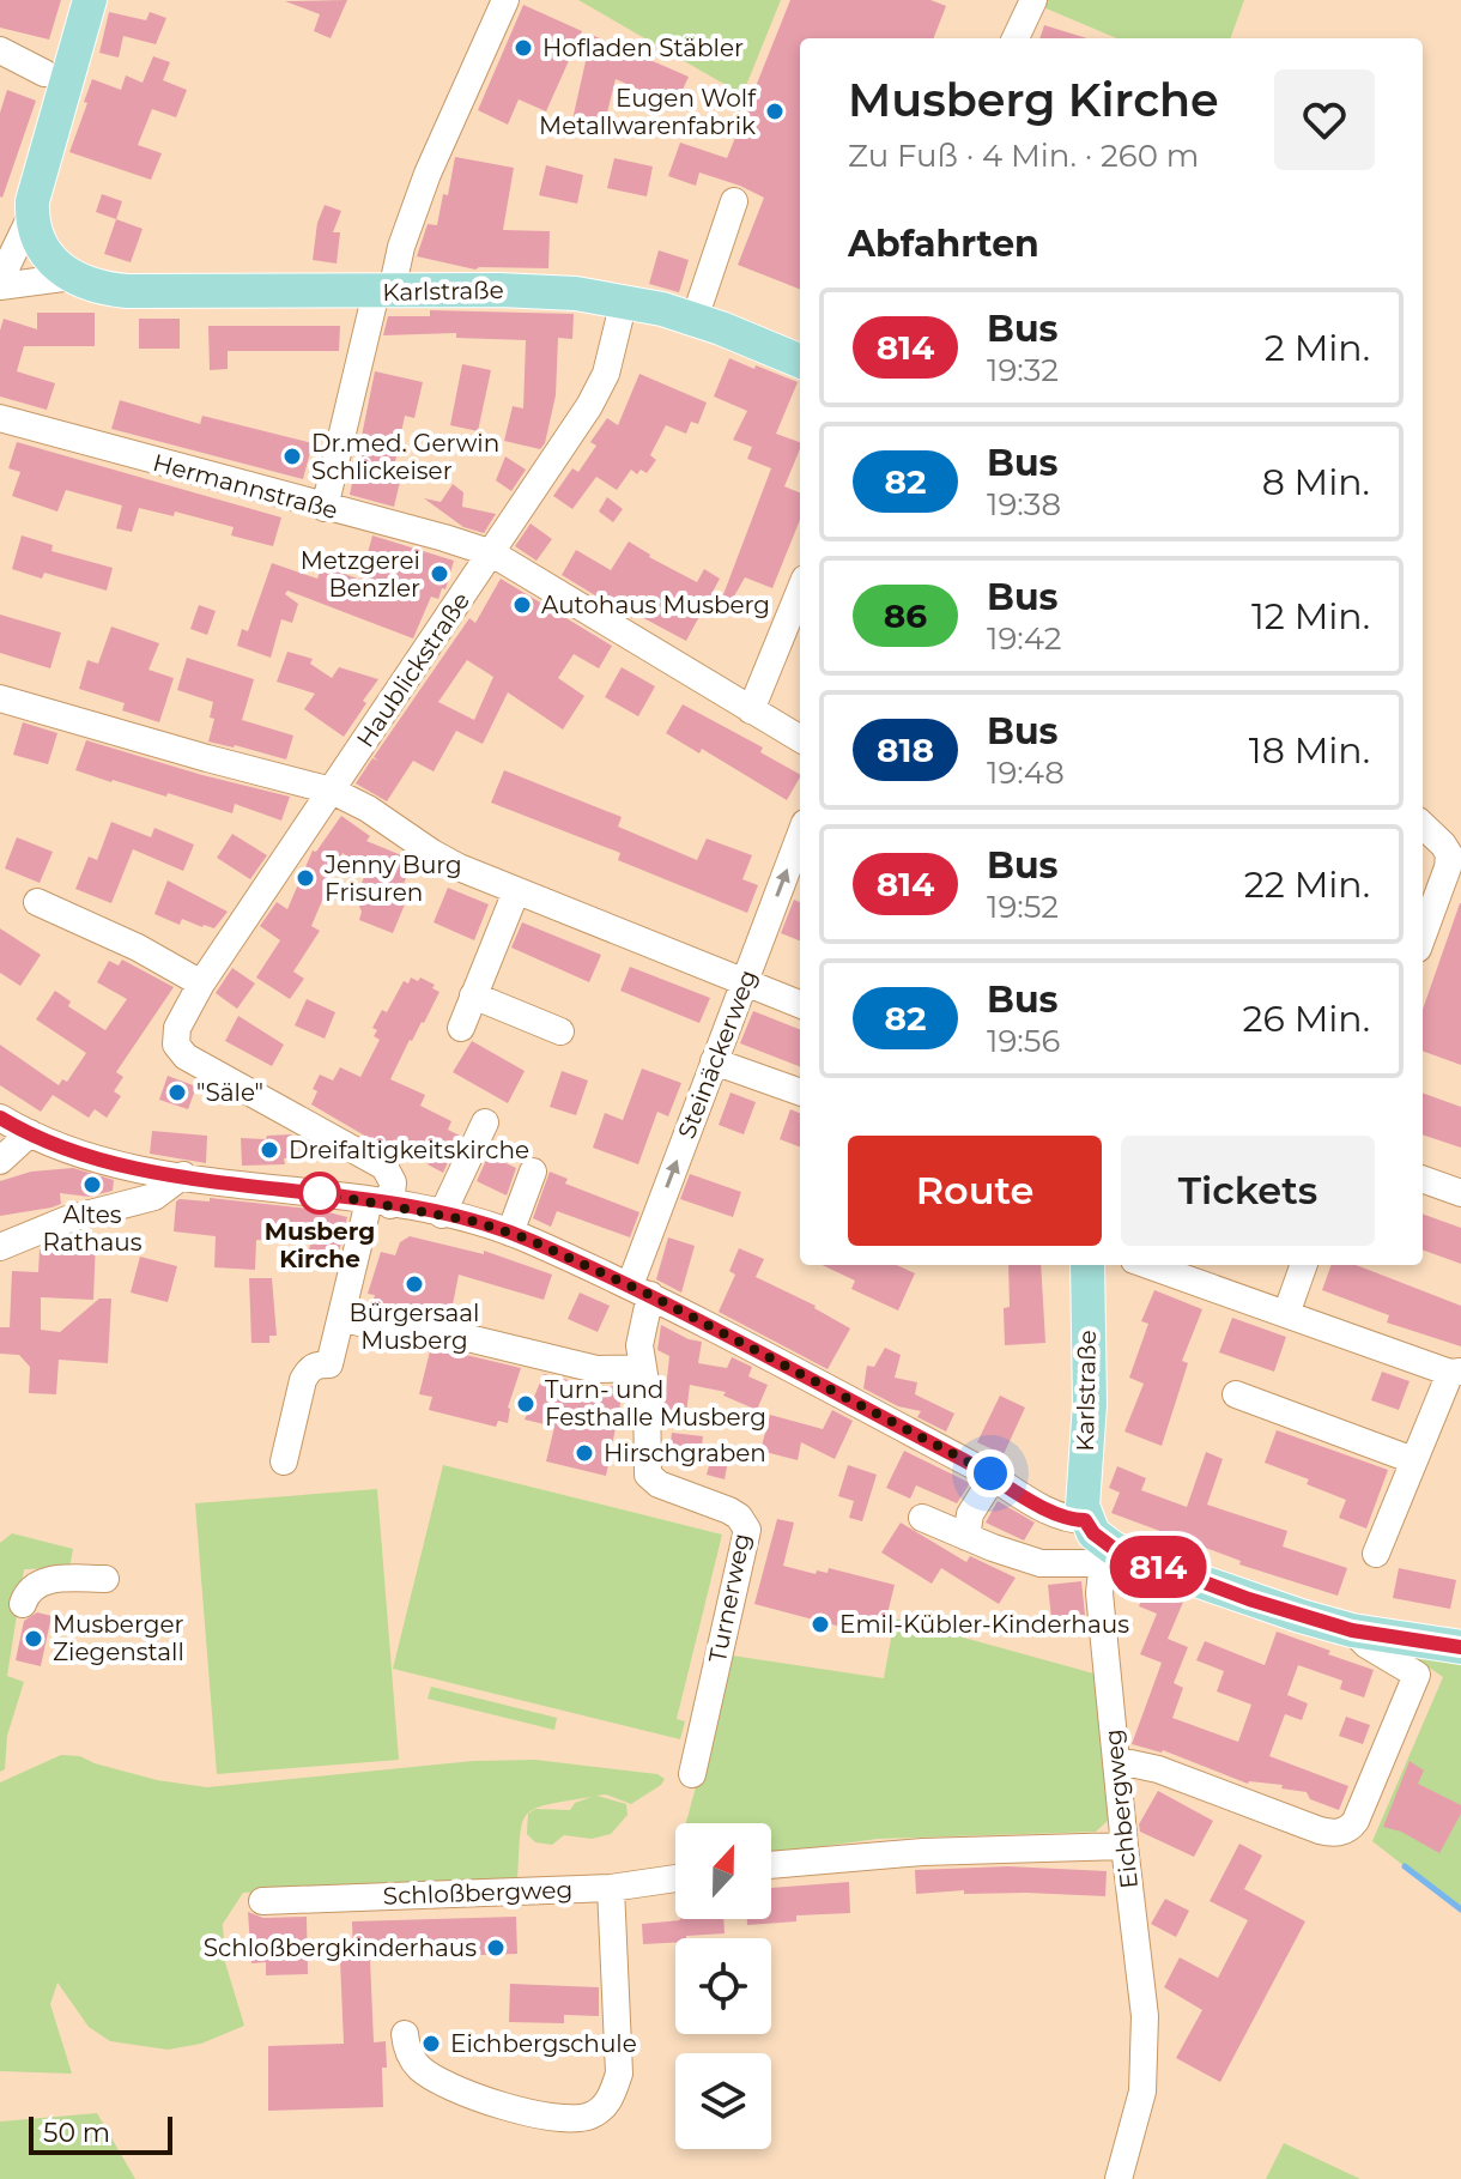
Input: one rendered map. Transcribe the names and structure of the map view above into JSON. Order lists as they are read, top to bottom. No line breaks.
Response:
{"streets":{"main road":["Karlstraße"],"street":["Hermannstraße","Haublickstraße","Steinäckerweg","Turnerweg","Eichbergweg","Schloßbergweg"]},"crossings":[["Karlstraße","Haublickstraße"],["Hermannstraße","Haublickstraße"],["Steinäckerweg","Turnerweg"]],"places":["Hofladen Stäbler","Eugen Wolf Metallwarenfabrik","Dr.med. Gerwin Schlickeiser","Metzgerei Benzler","Autohaus Musberg","Jenny Burg Frisuren","\"Säle\"","Dreifaltigkeitskirche","Altes Rathaus","Musberg Kirche","Bürgersaal Musberg","Turn- und Festhalle Musberg","Hirschgraben","Emil-Kübler-Kinderhaus","Musberger Ziegenstall","Schloßbergkinderhaus","Eichbergschule"],"lines":["bus line 814"],"scale_bar":"50 m","north":"top","page":{"on_map":"814","heading":[["Musberg Kirche","Zu Fuß · 4 Min. · 260 m"],"Abfahrten"],"list":[{"mark":"814","name":"Bus","note":"19:32","value":"2 Min."},{"mark":"82","name":"Bus","note":"19:38","value":"8 Min."},{"mark":"86","name":"Bus","note":"19:42","value":"12 Min."},{"mark":"818","name":"Bus","note":"19:48","value":"18 Min."},{"mark":"814","name":"Bus","note":"19:52","value":"22 Min."},{"mark":"82","name":"Bus","note":"19:56","value":"26 Min."}],"buttons":["Route","Tickets"],"scale":"50 m"}}
